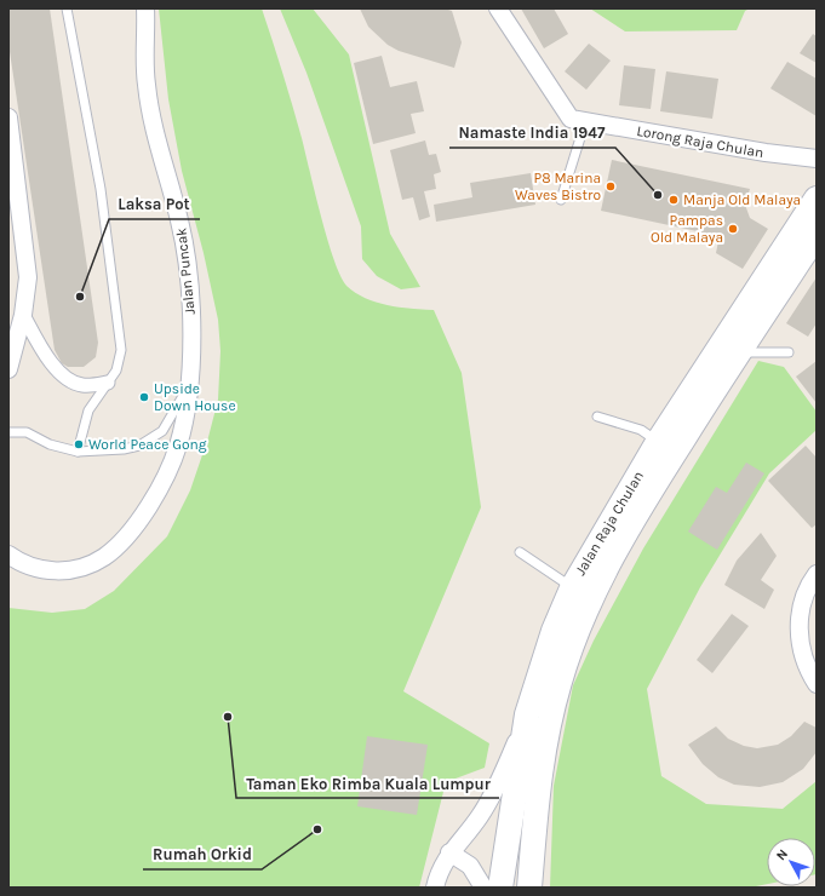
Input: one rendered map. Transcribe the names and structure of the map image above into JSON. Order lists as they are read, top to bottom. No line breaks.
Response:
{"streets":{"main road":["Jalan Raja Chulan"],"street":["Lorong Raja Chulan","Jalan Puncak"]},"places":["P8 Marina Waves Bistro","Namaste India 1947","Manja Old Malaya","Pampas Old Malaya","Laksa Pot","Upside Down House","World Peace Gong","Taman Eko Rimba Kuala Lumpur","Rumah Orkid"],"north":"top left"}
